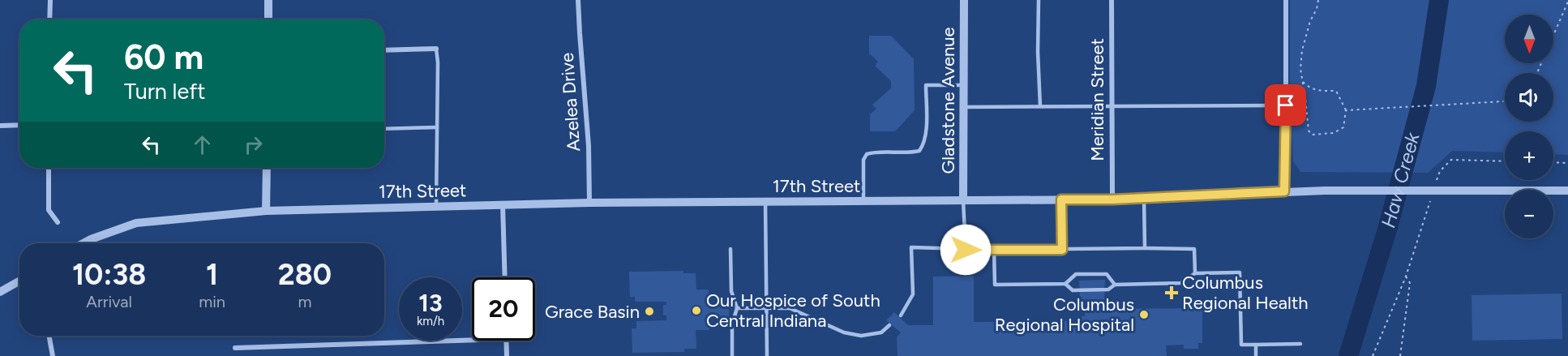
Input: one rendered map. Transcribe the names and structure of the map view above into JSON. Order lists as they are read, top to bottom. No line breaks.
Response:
{"streets":{"street":["Meridian Street","Gladstone Avenue","Azelea Drive","17th Street"]},"crossings":[["Meridian Street","17th Street"],["Gladstone Avenue","17th Street"],["Azelea Drive","17th Street"]],"water":["Haw Creek"],"places":{"health":["Columbus Regional Health"],"other":["Our Hospice of South Central Indiana","Grace Basin","Columbus Regional Hospital"]},"north":"bottom","page":{"map_buttons":["+","−"],"turn":["60 m","Turn left"],"eta":["10:38","Arrival","1","min","280","m"],"speed":"13 km/h","limit":"20"}}
